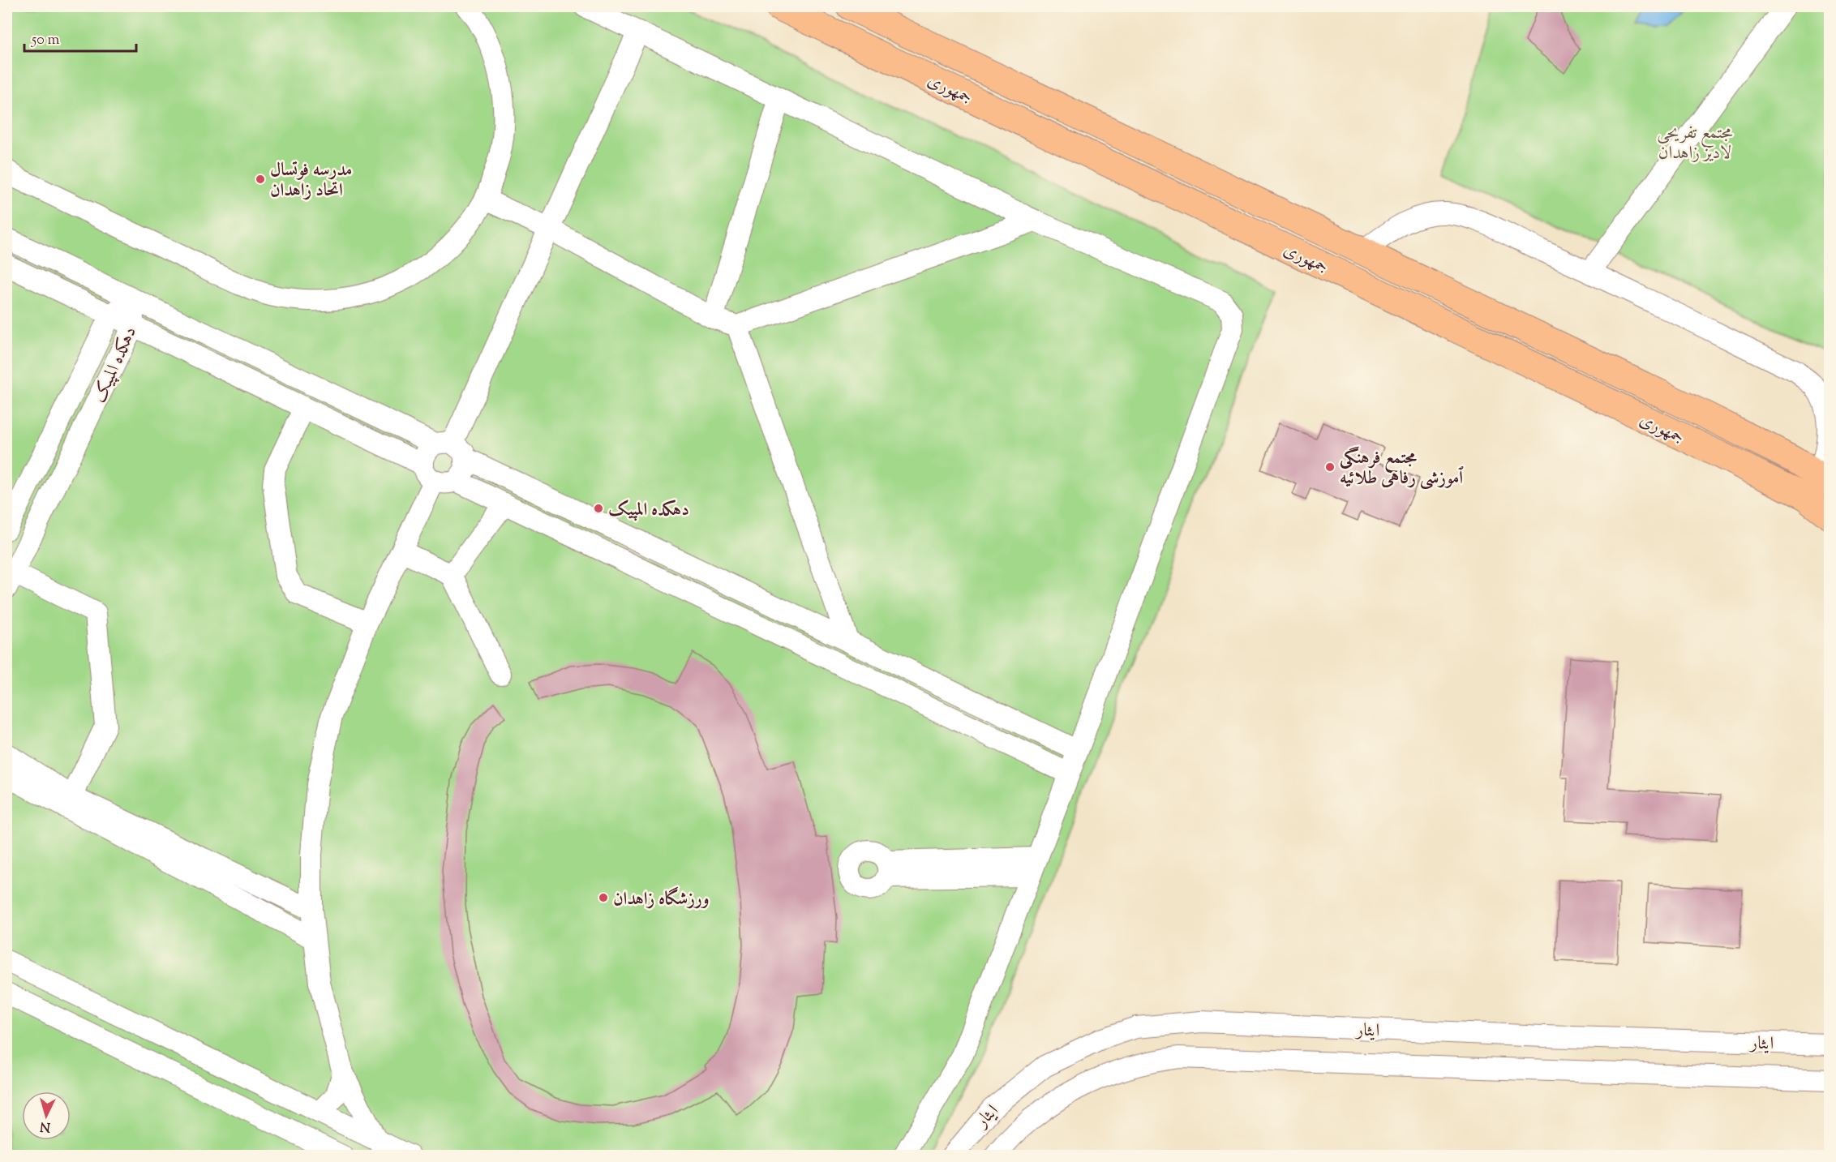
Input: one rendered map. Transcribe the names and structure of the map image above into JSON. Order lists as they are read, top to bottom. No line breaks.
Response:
{"streets":{"main road":["جمهوری"],"street":["دهکده المپیک","ایثار"]},"parks":["مجتمع تفریحی لادیز زاهدان"],"places":["مدرسه فوتسال اتحاد زاهدان","مجتمع فرهنگی ٱموزشی رفاهی طلائیه","دهکده المپیک","ورزشگاه زاهدان"],"scale_bar":"50 m","north":"bottom"}
